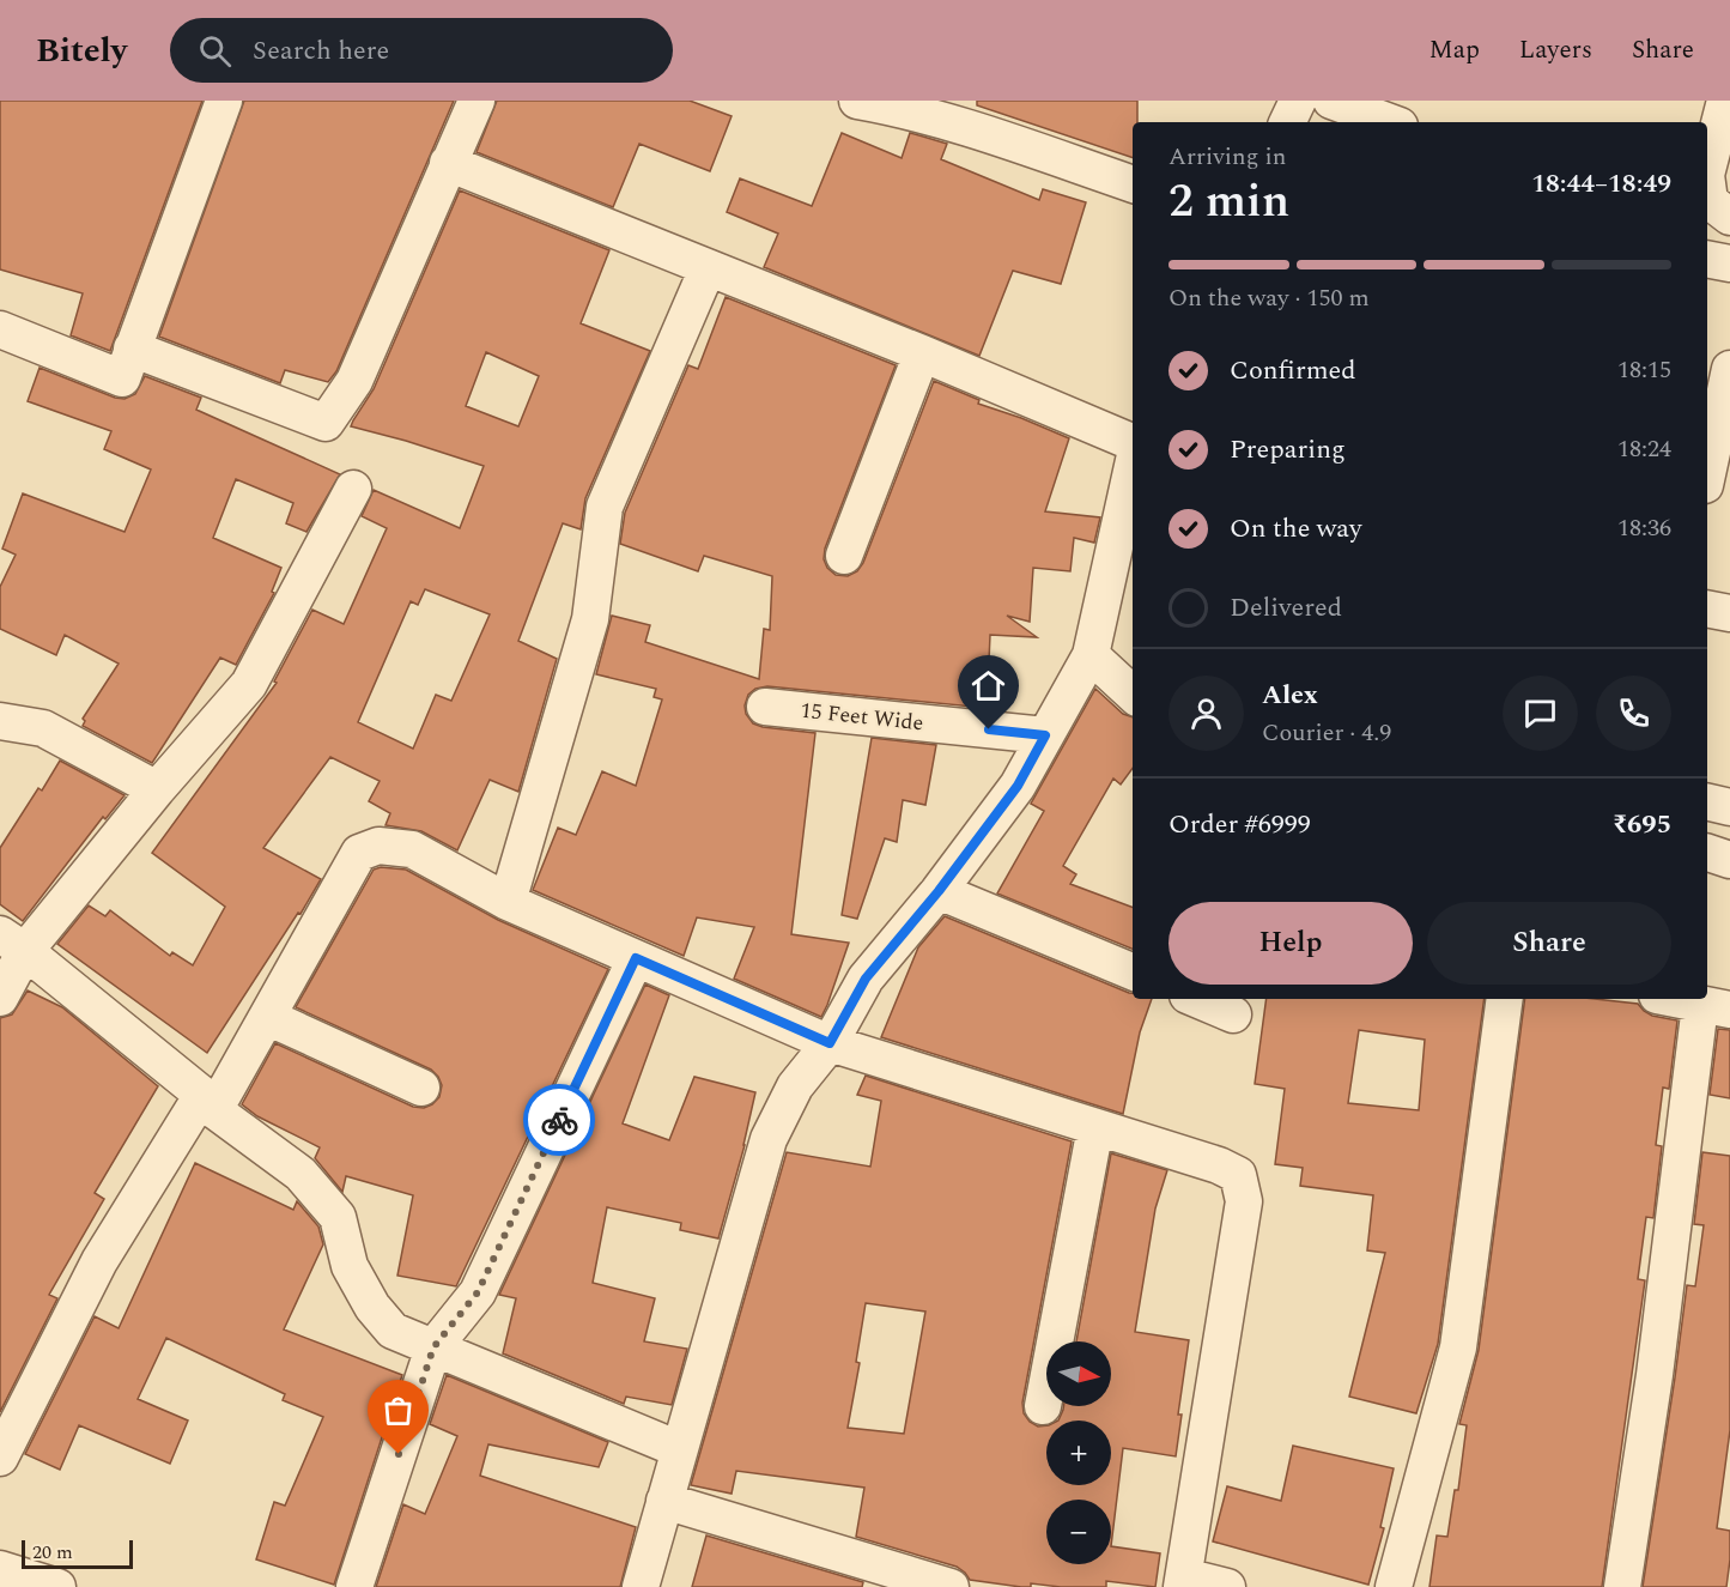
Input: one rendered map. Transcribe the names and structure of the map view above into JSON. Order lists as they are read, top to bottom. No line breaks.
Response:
{"streets":{"street":["15 Feet Wide"]},"scale_bar":"20 m","north":"right","page":{"header":"Bitely","search":"Search here","nav":["Map","Layers","Share"],"heading":["2 min","Arriving in","18:44–18:49"],"panel":["Alex","Courier · 4.9","Order #6999","₹695"],"bar":"On the way · 150 m","list":[["Confirmed","18:15"],["Preparing","18:24"],["On the way","18:36"],"Delivered"],"buttons":["Help","Share"],"map_buttons":["+","−"],"scale":"20 m"}}
